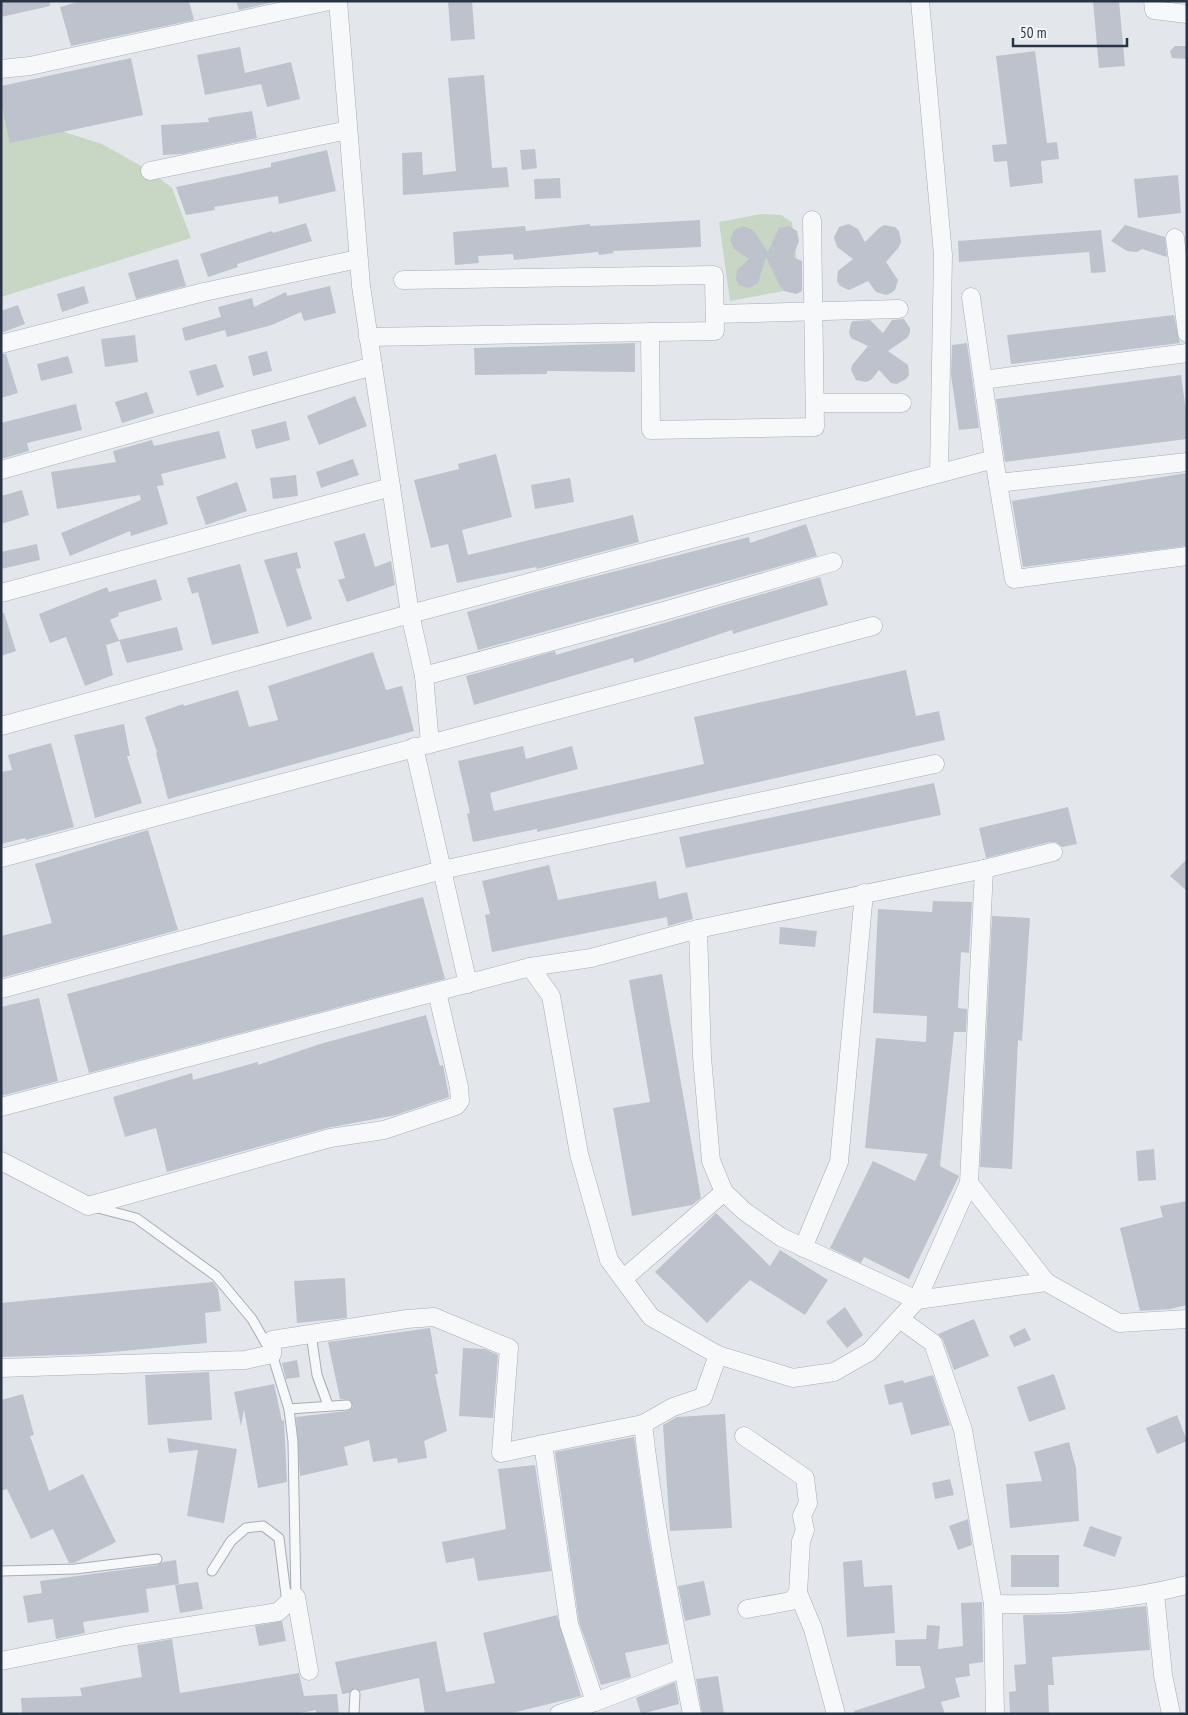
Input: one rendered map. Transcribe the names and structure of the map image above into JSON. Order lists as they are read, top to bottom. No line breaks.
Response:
{"scale_bar":"50 m"}
